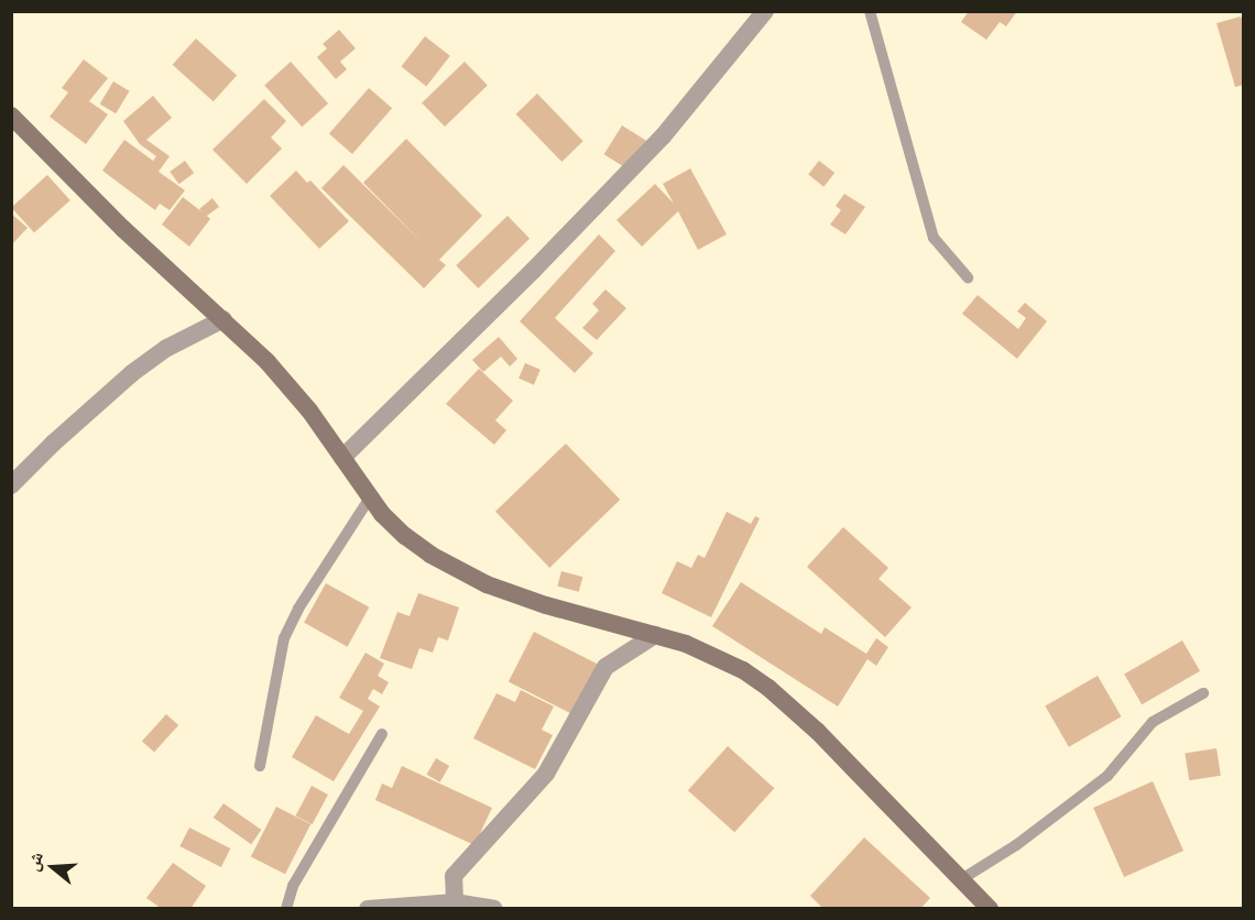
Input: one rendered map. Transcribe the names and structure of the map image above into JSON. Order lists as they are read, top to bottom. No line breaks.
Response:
{"north":"left"}
